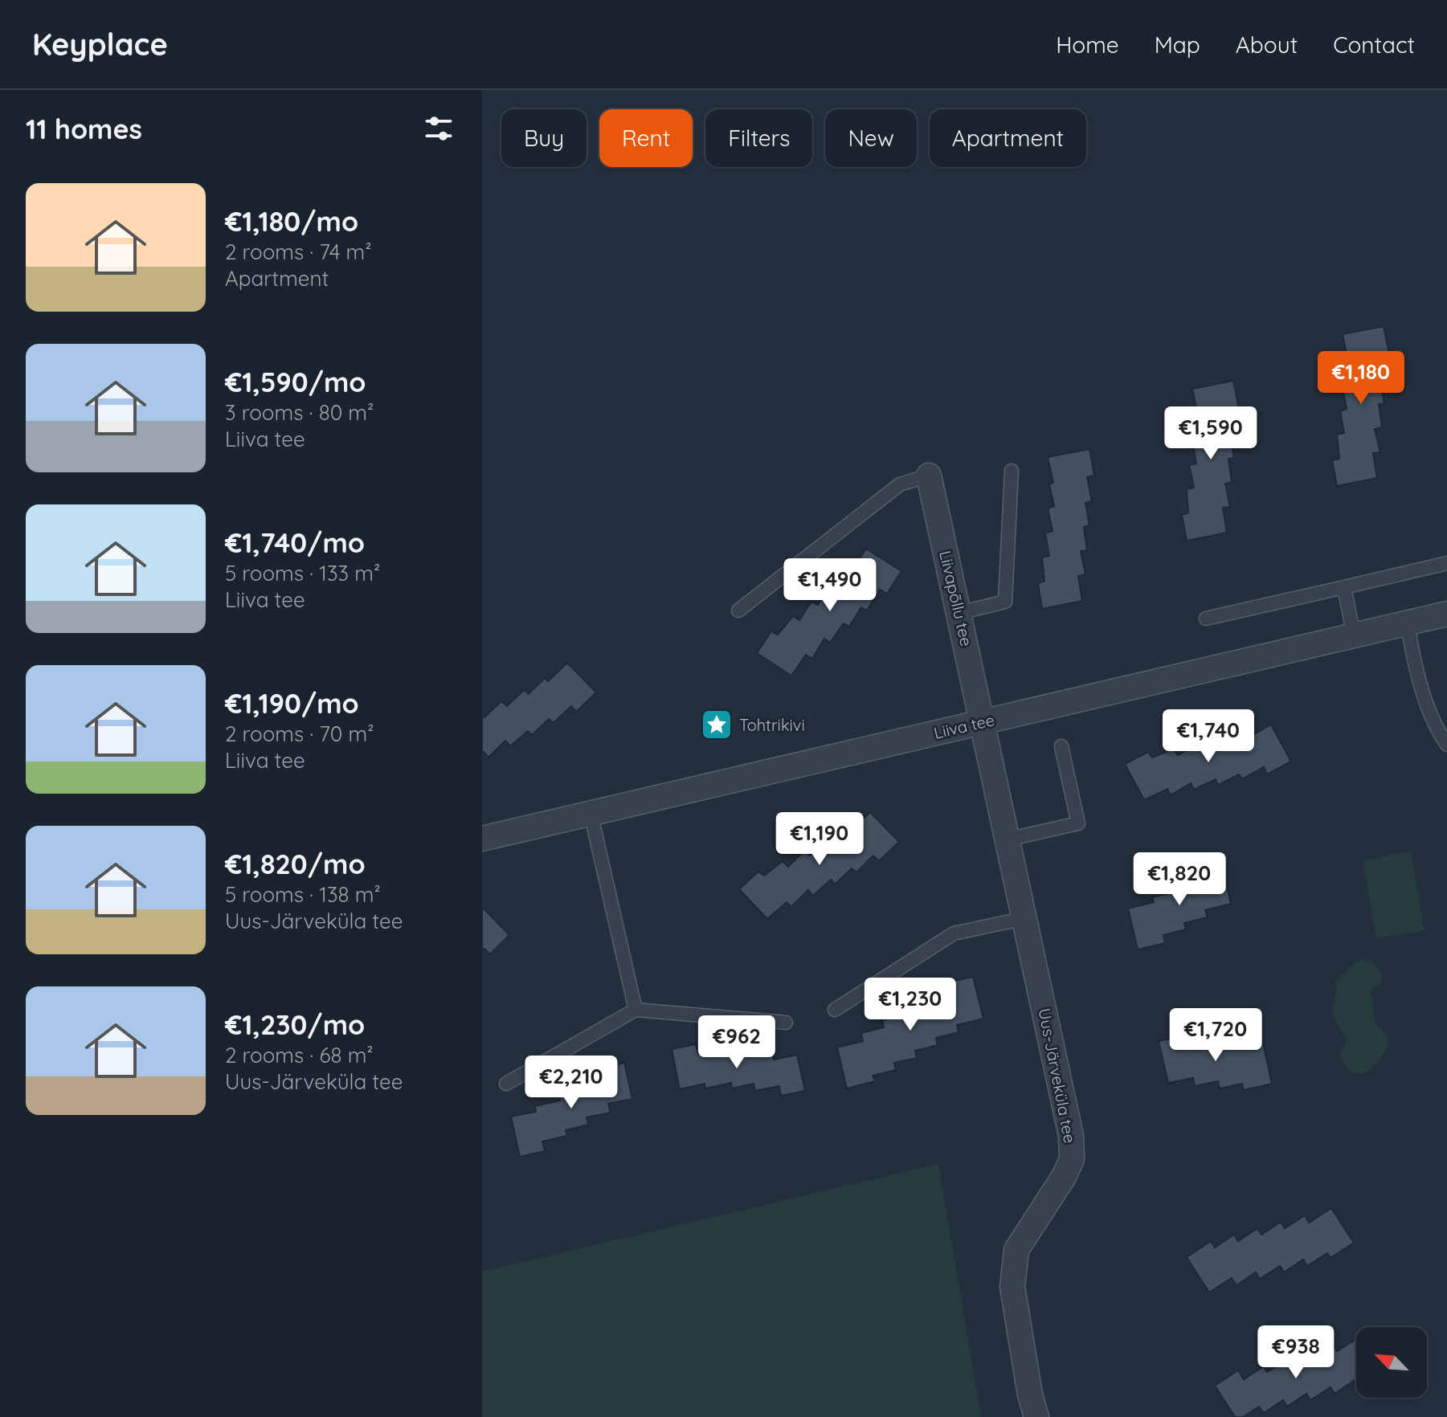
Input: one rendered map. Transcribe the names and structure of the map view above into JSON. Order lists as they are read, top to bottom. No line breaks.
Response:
{"streets":{"street":["Liivapõllu tee","Liiva tee","Uus-Järveküla tee"]},"crossings":[["Liivapõllu tee","Liiva tee"],["Liivapõllu tee","Uus-Järveküla tee"],["Liiva tee","Uus-Järveküla tee"]],"places":{"place":["Tohtrikivi"]},"north":"top left","page":{"header":"Keyplace","nav":["Home","Map","About","Contact"],"heading":"11 homes","chip":["Buy","Rent","Filters","New","Apartment"],"list":[{"name":"€1,180/mo","note":"2 rooms · 74 m² · Apartment"},{"name":"€1,590/mo","note":"3 rooms · 80 m² · Liiva tee"},{"name":"€1,740/mo","note":"5 rooms · 133 m² · Liiva tee"},{"name":"€1,190/mo","note":"2 rooms · 70 m² · Liiva tee"},{"name":"€1,820/mo","note":"5 rooms · 138 m² · Uus-Järveküla tee"},{"name":"€1,230/mo","note":"2 rooms · 68 m² · Uus-Järveküla tee"}],"price":["€1,180","€1,590","€1,490","€1,740","€1,190","€1,820","€1,230","€1,720","€962","€2,210","€938"]}}
